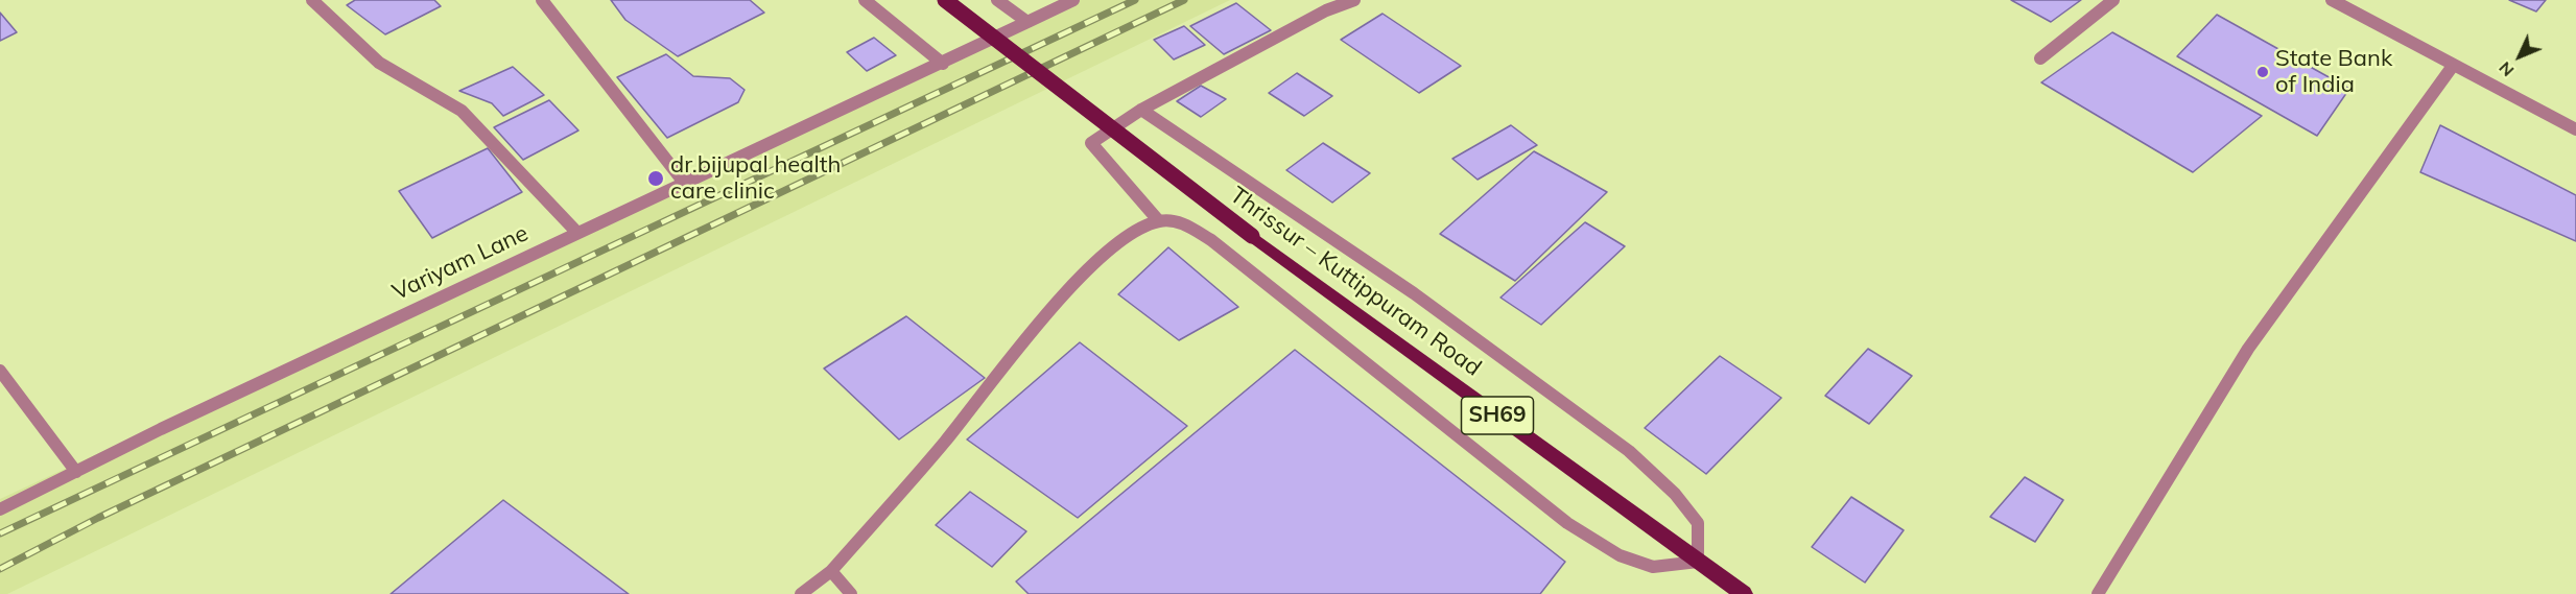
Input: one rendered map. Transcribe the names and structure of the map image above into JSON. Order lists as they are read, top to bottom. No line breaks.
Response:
{"streets":{"main road":["Thrissur – Kuttippuram Road","SH69"],"street":["Variyam Lane"]},"places":["State Bank of India","dr.bijupal health care clinic"],"north":"bottom left"}
